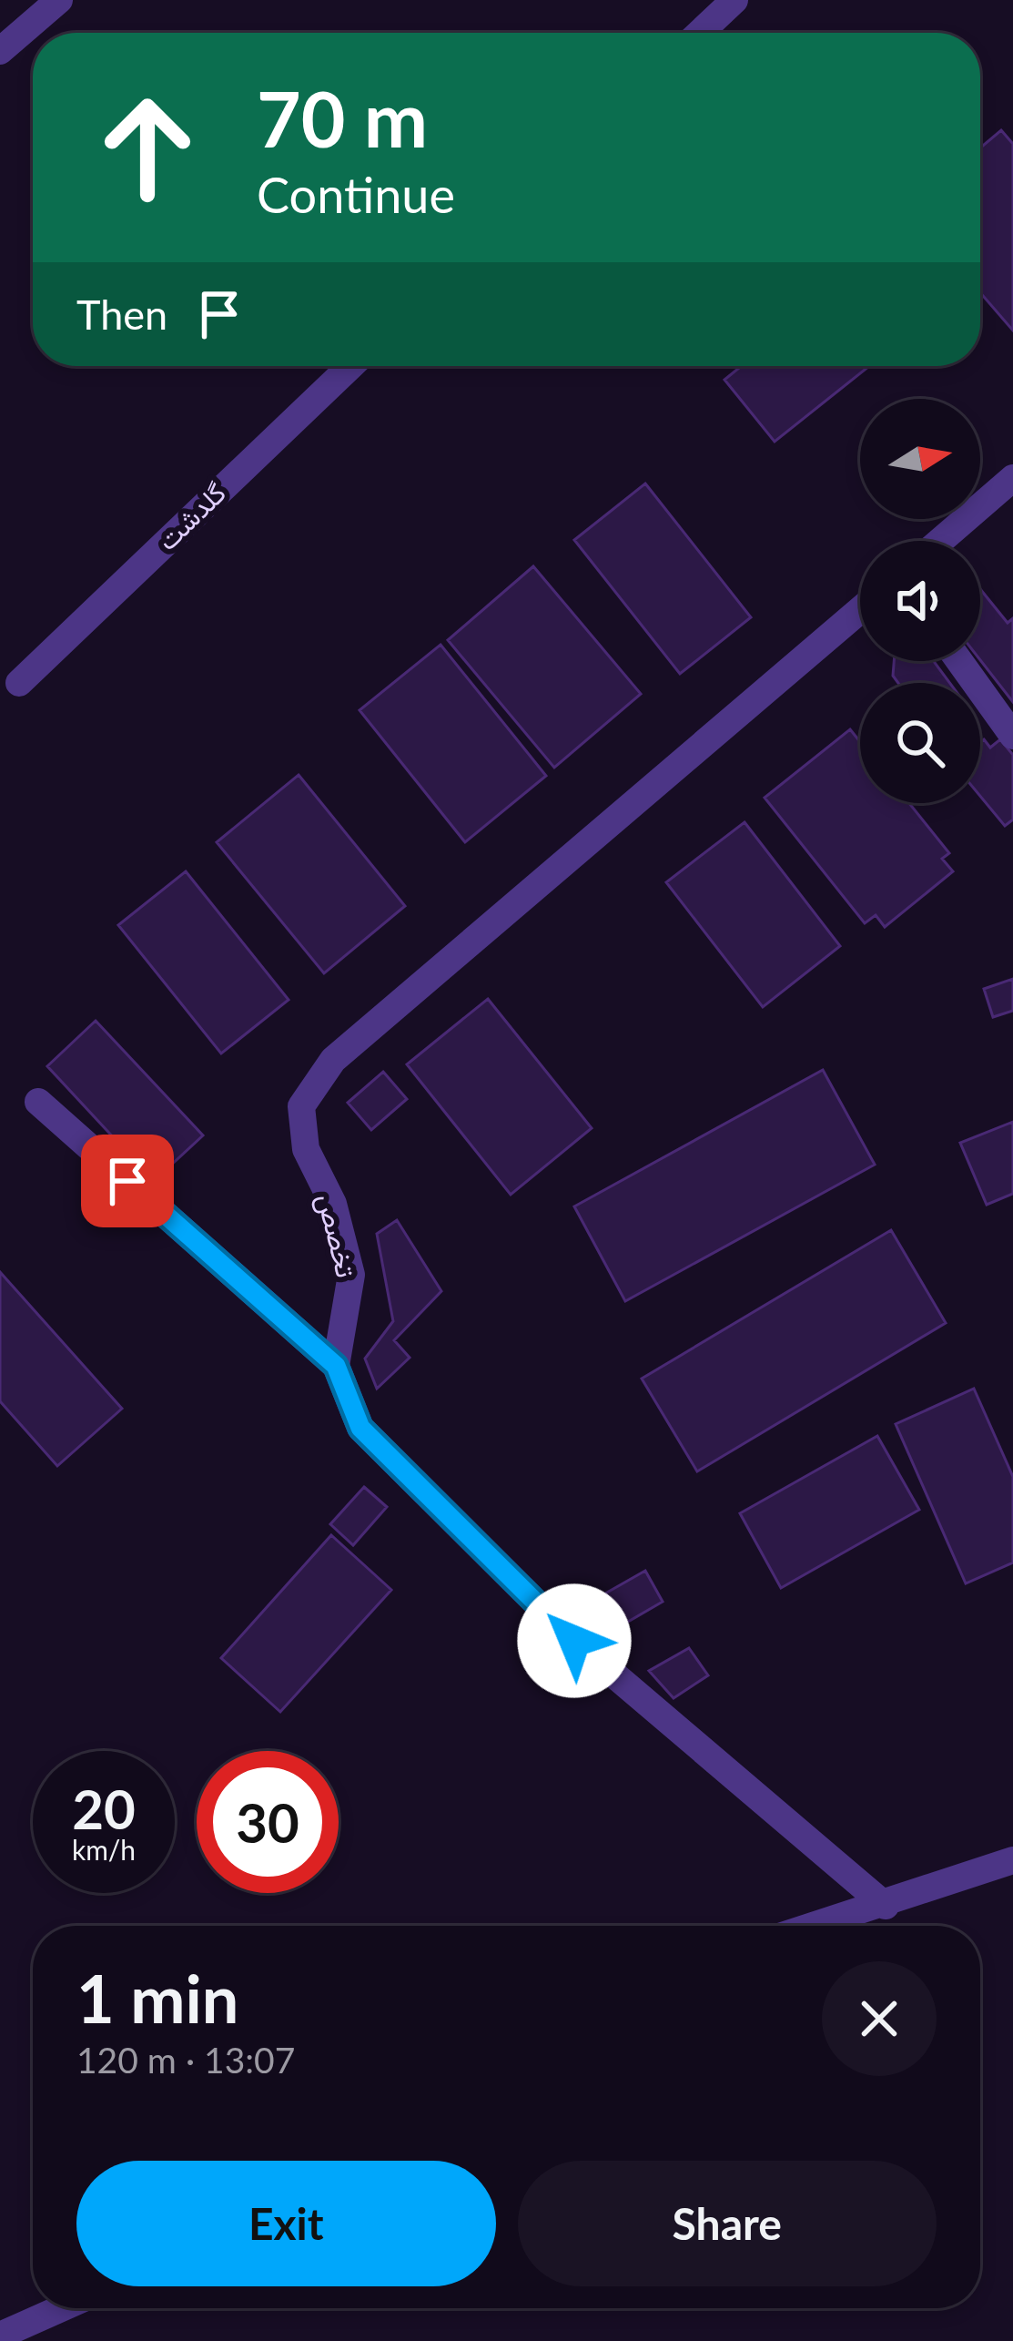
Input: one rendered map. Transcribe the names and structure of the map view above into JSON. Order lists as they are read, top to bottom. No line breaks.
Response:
{"streets":{"street":["گلدشت","تخصص"]},"north":"right","page":{"turn":["70 m","Continue"],"then":"Then","speed":"20 km/h","limit":"30","heading":["1 min","120 m · 13:07"],"buttons":["Exit","Share"]}}
